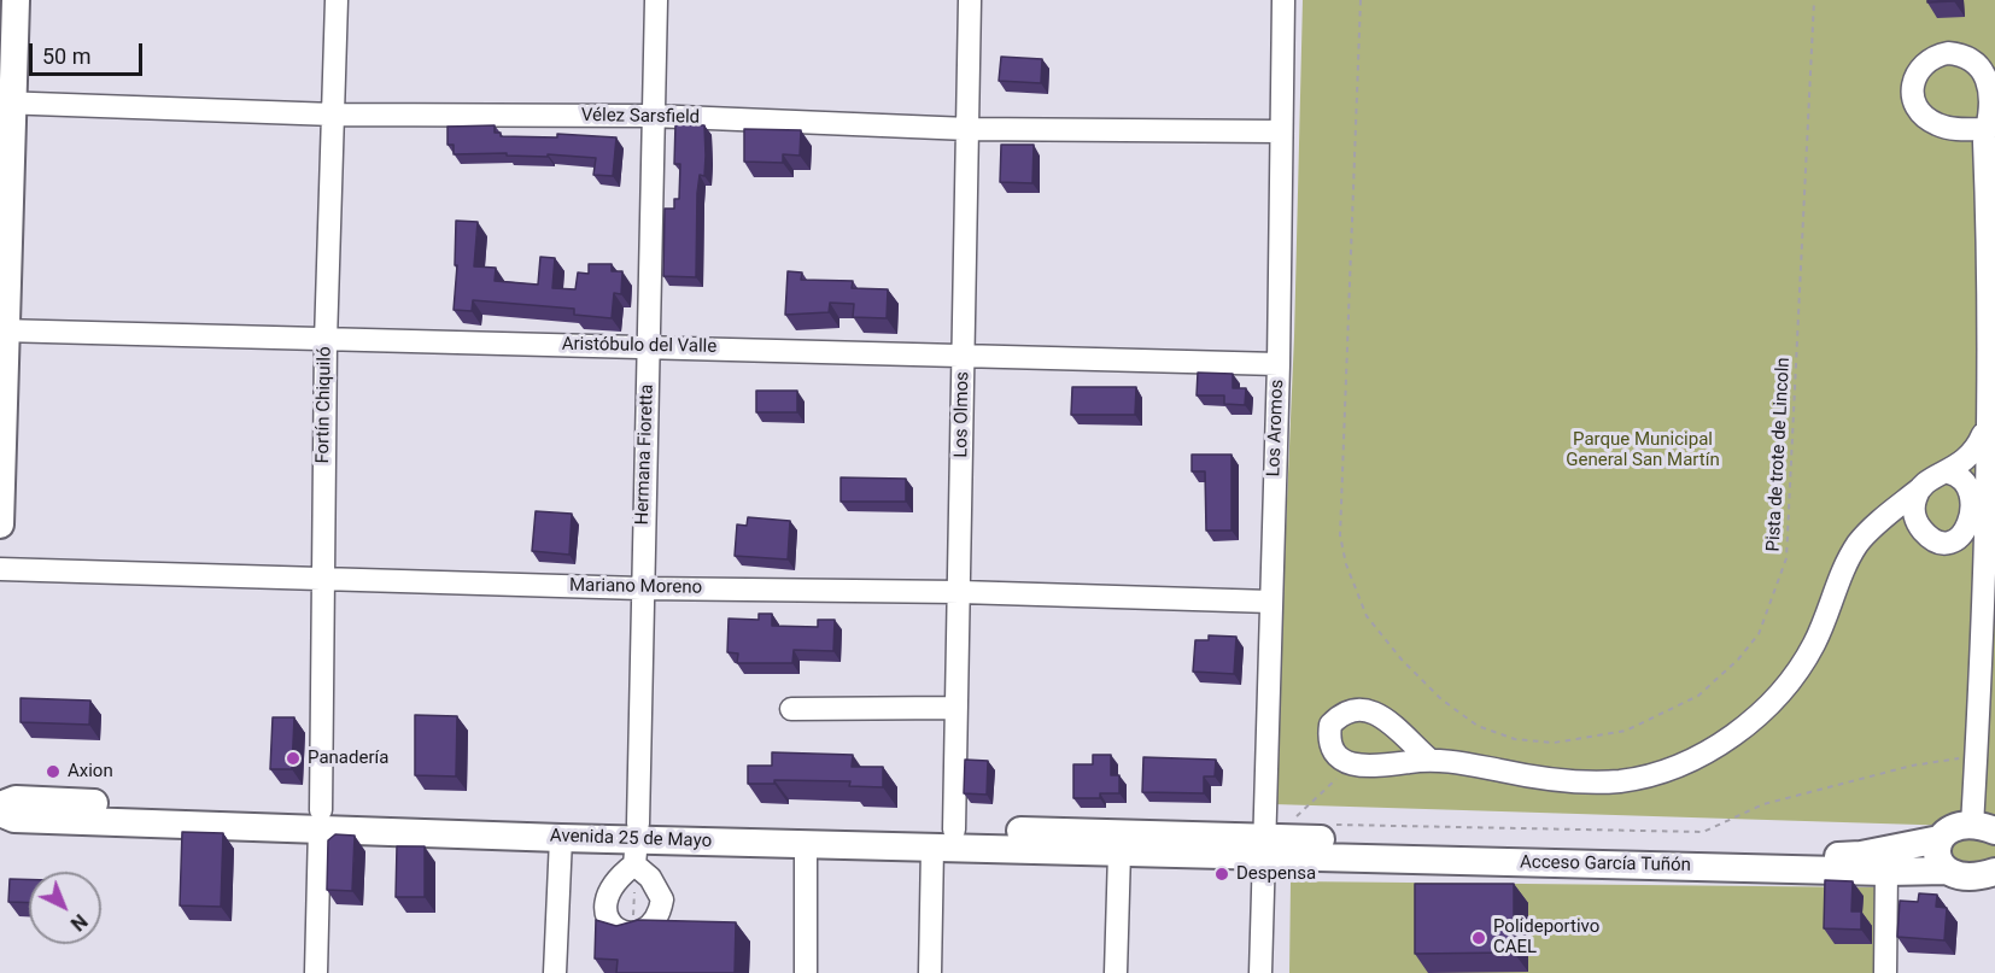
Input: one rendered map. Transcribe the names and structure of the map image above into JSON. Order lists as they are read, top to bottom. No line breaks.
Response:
{"streets":{"main road":["Avenida 25 de Mayo","Acceso García Tuñón"],"street":["Vélez Sarsfield","Aristóbulo del Valle","Fortín Chiquiló","Los Olmos","Los Aromos","Hermana Fioretta","Mariano Moreno"],"path":["Pista de trote de Lincoln"]},"crossings":[["Vélez Sarsfield","Fortín Chiquiló"],["Vélez Sarsfield","Los Olmos"],["Vélez Sarsfield","Los Aromos"],["Vélez Sarsfield","Hermana Fioretta"],["Aristóbulo del Valle","Fortín Chiquiló"],["Aristóbulo del Valle","Los Olmos"],["Aristóbulo del Valle","Los Aromos"],["Aristóbulo del Valle","Hermana Fioretta"],["Fortín Chiquiló","Mariano Moreno"],["Fortín Chiquiló","Avenida 25 de Mayo"],["Los Olmos","Mariano Moreno"],["Los Olmos","Avenida 25 de Mayo"],["Los Aromos","Mariano Moreno"],["Los Aromos","Avenida 25 de Mayo"],["Los Aromos","Acceso García Tuñón"],["Hermana Fioretta","Mariano Moreno"],["Hermana Fioretta","Avenida 25 de Mayo"],["Avenida 25 de Mayo","Acceso García Tuñón"]],"parks":["Parque Municipal General San Martín"],"places":["Panadería","Axion","Despensa","Polideportivo CAEL"],"scale_bar":"50 m","north":"bottom right"}
